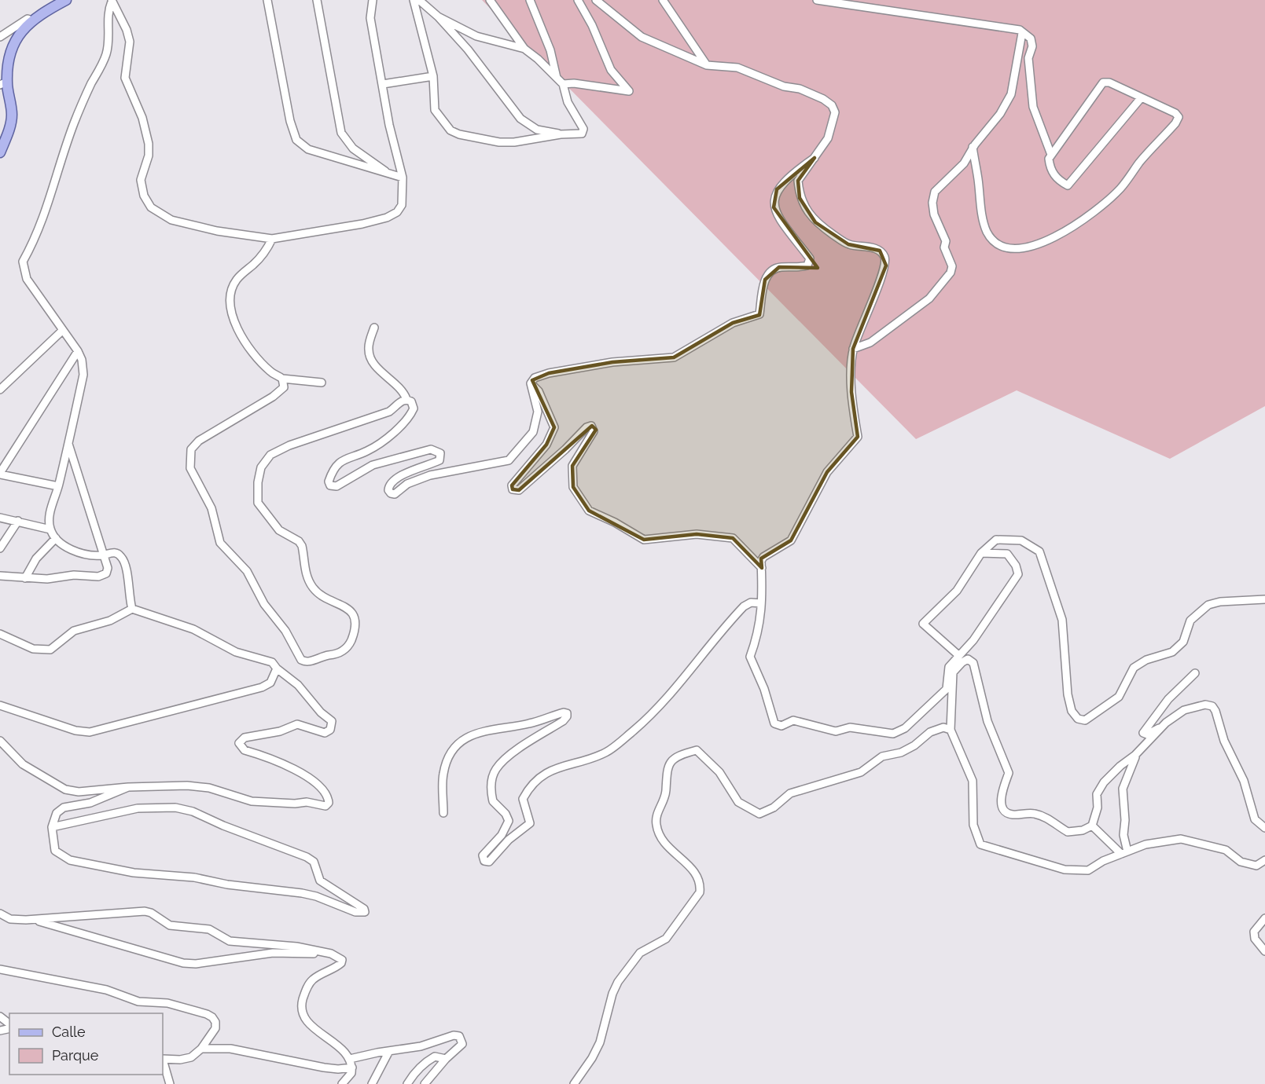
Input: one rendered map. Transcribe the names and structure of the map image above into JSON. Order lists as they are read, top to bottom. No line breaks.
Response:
{"legend":["Calle","Parque"]}
